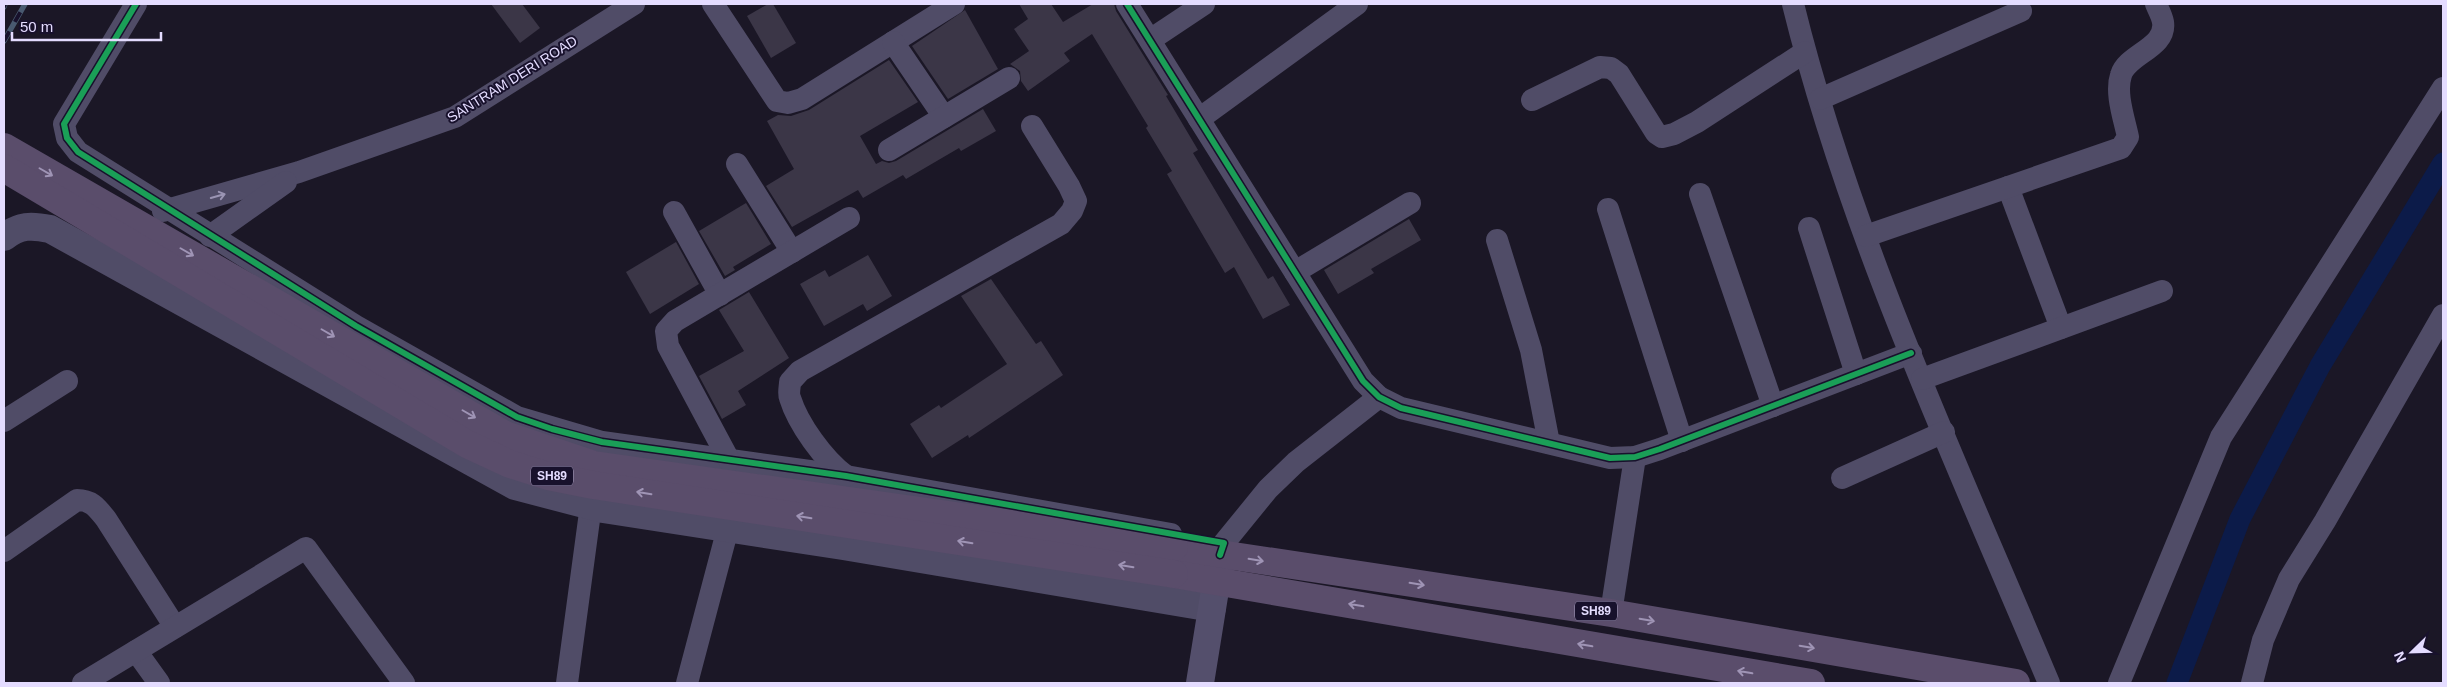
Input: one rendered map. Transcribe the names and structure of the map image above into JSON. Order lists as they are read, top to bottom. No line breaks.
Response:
{"streets":{"main road":["SH89"],"street":["SANTRAM DERI ROAD"]},"scale_bar":"50 m","north":"bottom left"}
